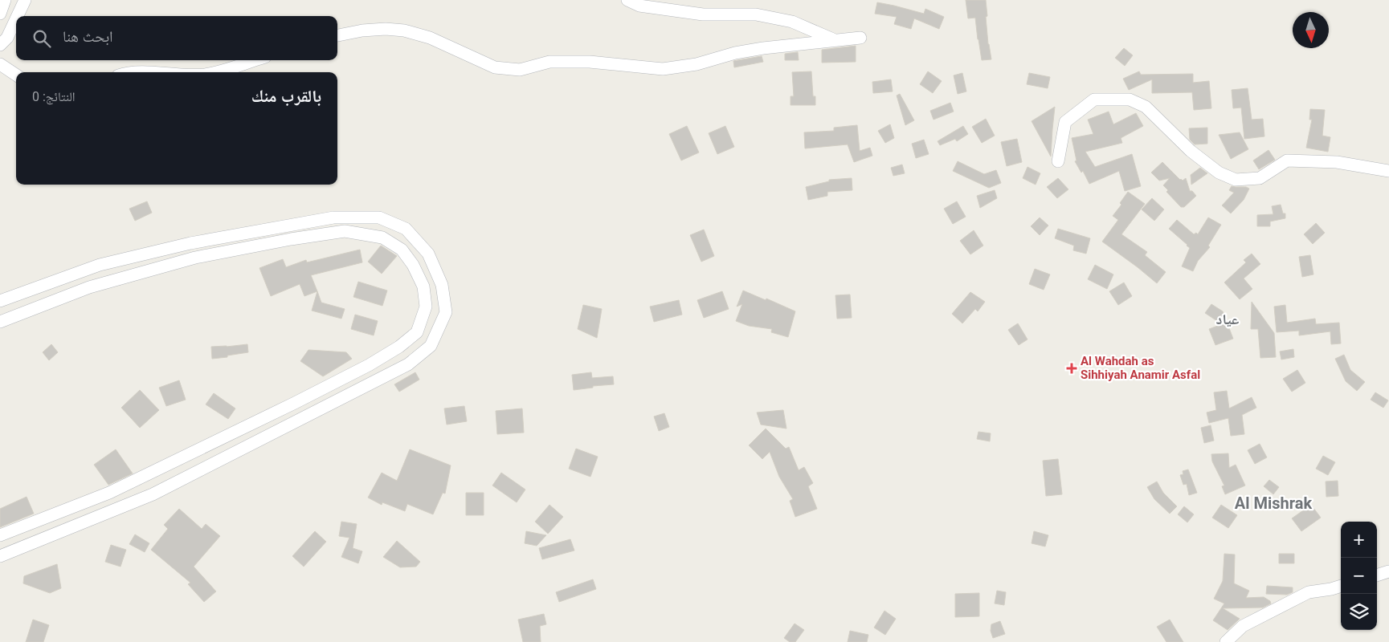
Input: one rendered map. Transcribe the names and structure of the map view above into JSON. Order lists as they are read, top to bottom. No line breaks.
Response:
{"districts":["عياد","Al Mishrak"],"places":{"health":["Al Wahdah as Sihhiyah Anamir Asfal"]},"north":"bottom","page":{"search":"ابحث هنا","heading":["بالقرب منك","النتائج: 0"],"map_buttons":["+","−"]}}
